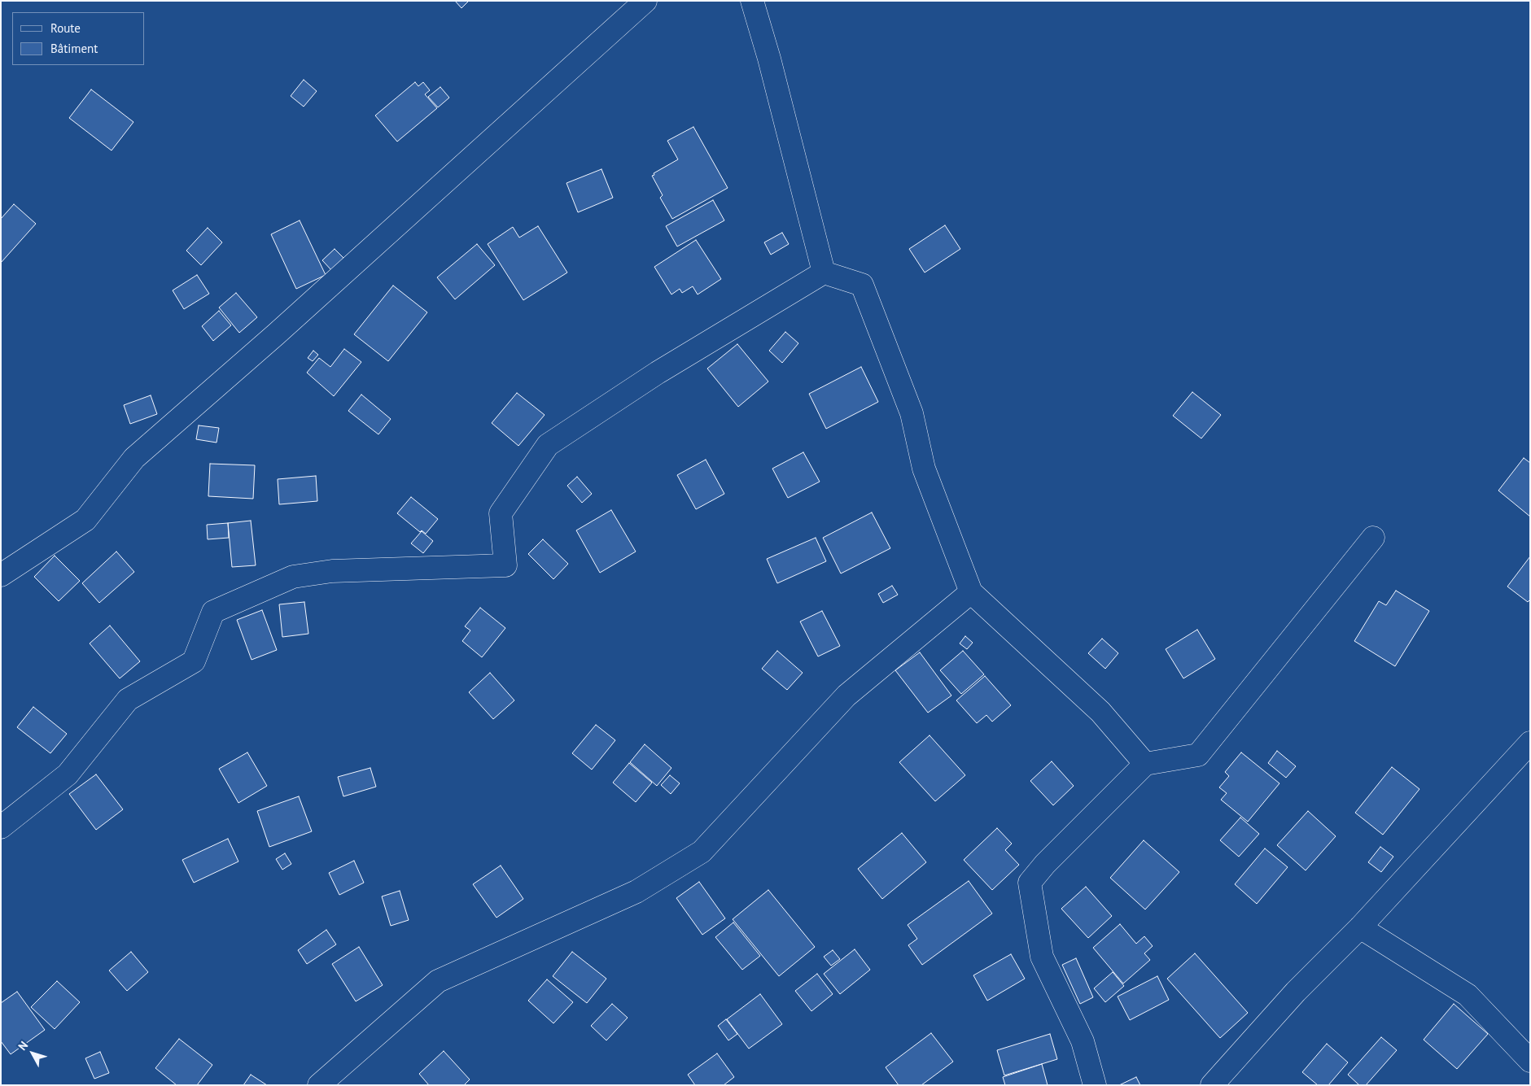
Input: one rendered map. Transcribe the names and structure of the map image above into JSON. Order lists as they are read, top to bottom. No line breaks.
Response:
{"legend":["Route","Bâtiment"],"north":"top left"}
